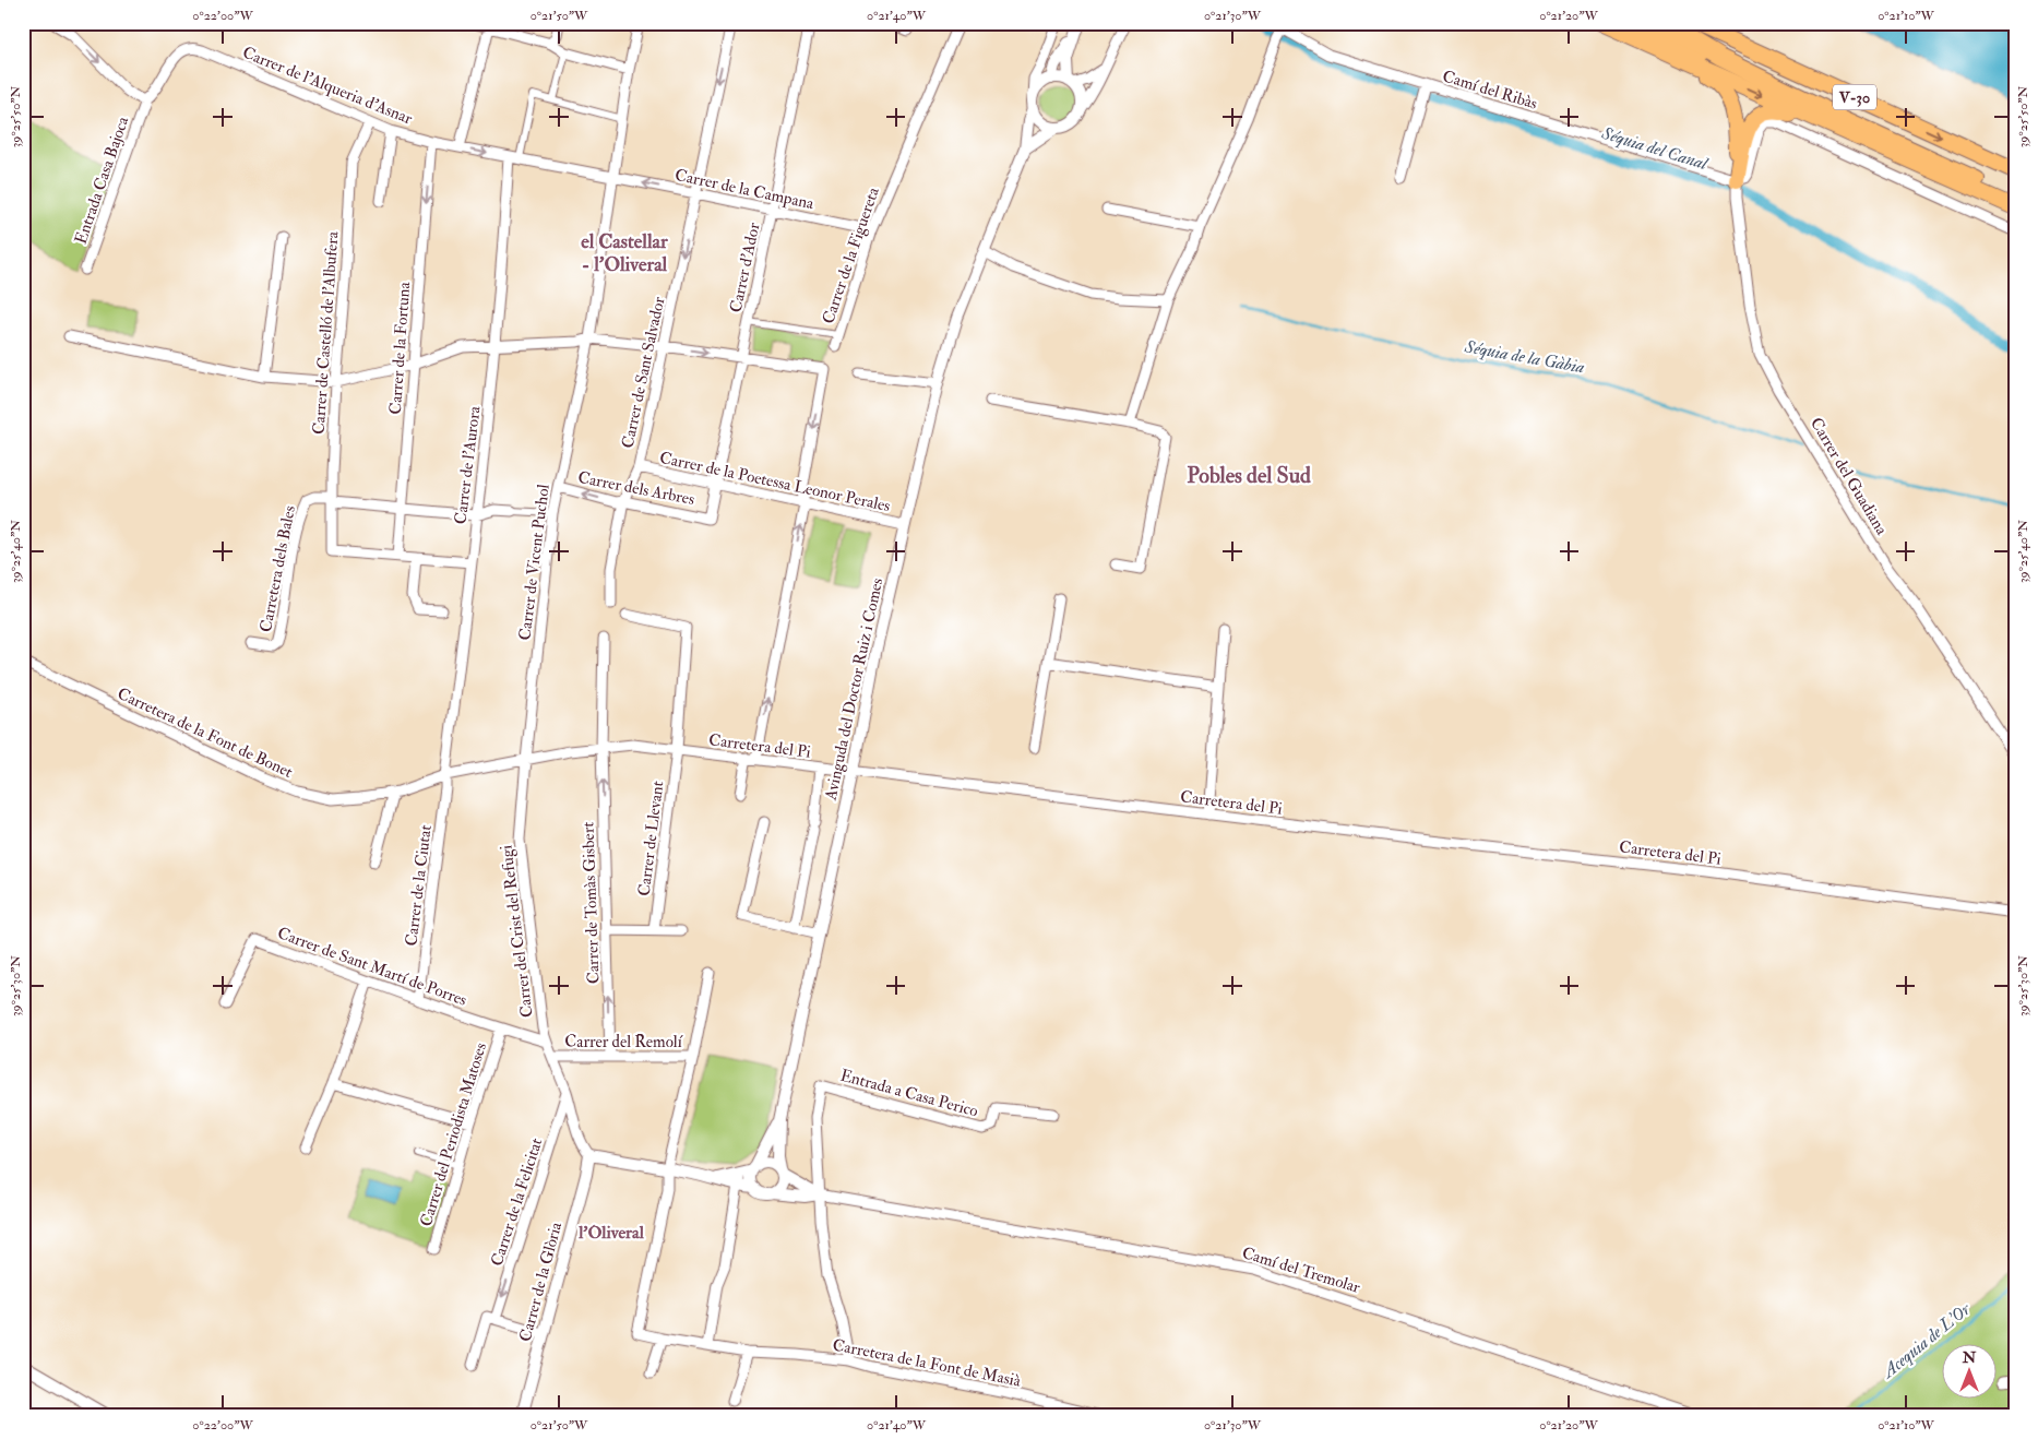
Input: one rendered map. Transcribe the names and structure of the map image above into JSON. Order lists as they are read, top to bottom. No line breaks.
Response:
{"streets":{"highway":["V-30"],"street":["Carrer de l'Alqueria d'Asnar","Camí del Ribàs","Entrada Casa Bajoca","Carrer de la Campana","Carrer de la Figuereta","Carrer d'Ador","Carrer de Castelló de l'Albufera","Carrer de la Fortuna","Carrer de Sant Salvador","Carrer de l'Aurora","Carrer del Guadiana","Carrer de la Poetessa Leonor Perales","Carrer dels Arbres","Carrer de Vicent Puchol","Carretera dels Bales","Avinguda del Doctor Ruiz i Comes","Carretera de la Font de Bonet","Carretera del Pi","Carrer de Llevant","Carrer de la Ciutat","Carrer de Tomàs Gisbert","Carrer del Crist del Refugi","Carrer de Sant Martí de Porres","Carrer del Remolí","Entrada a Casa Perico","Carrer del Periodista Matoses","Carrer de la Felicitat","Camí del Tremolar","Carrer de la Glòria","Carretera de la Font de Masià"]},"crossings":[["Carrer de l'Alqueria d'Asnar","Entrada Casa Bajoca"],["Carrer de l'Alqueria d'Asnar","Carrer de la Campana"],["Carrer de l'Alqueria d'Asnar","Carrer de Castelló de l'Albufera"],["Carrer de l'Alqueria d'Asnar","Carrer de la Fortuna"],["Carrer de l'Alqueria d'Asnar","Carrer de l'Aurora"],["Carrer de l'Alqueria d'Asnar","Carrer de Vicent Puchol"],["Camí del Ribàs","Carrer del Guadiana"],["Carrer de la Campana","Carrer de la Figuereta"],["Carrer de la Campana","Carrer d'Ador"],["Carrer de la Campana","Carrer de Sant Salvador"],["Carrer de la Campana","Carrer de Vicent Puchol"],["Carrer d'Ador","Carrer de la Poetessa Leonor Perales"],["Carrer d'Ador","Carrer dels Arbres"],["Carrer de Castelló de l'Albufera","Carrer de la Fortuna"],["Carrer de Castelló de l'Albufera","Carretera dels Bales"],["Carrer de la Fortuna","Carretera dels Bales"],["Carrer de Sant Salvador","Carrer de la Poetessa Leonor Perales"],["Carrer de Sant Salvador","Carrer dels Arbres"],["Carrer de l'Aurora","Carretera dels Bales"],["Carrer de l'Aurora","Carretera de la Font de Bonet"],["Carrer de l'Aurora","Carretera del Pi"],["Carrer de l'Aurora","Carrer de la Ciutat"],["Carrer de la Poetessa Leonor Perales","Avinguda del Doctor Ruiz i Comes"],["Carrer dels Arbres","Carrer de Vicent Puchol"],["Carrer de Vicent Puchol","Carretera dels Bales"],["Carrer de Vicent Puchol","Carretera del Pi"],["Carrer de Vicent Puchol","Carrer del Crist del Refugi"],["Avinguda del Doctor Ruiz i Comes","Carretera del Pi"],["Avinguda del Doctor Ruiz i Comes","Camí del Tremolar"],["Carretera de la Font de Bonet","Carretera del Pi"],["Carretera de la Font de Bonet","Carrer de la Ciutat"],["Carretera del Pi","Carrer de Llevant"],["Carretera del Pi","Carrer de la Ciutat"],["Carretera del Pi","Carrer de Tomàs Gisbert"],["Carretera del Pi","Carrer del Crist del Refugi"],["Carrer de la Ciutat","Carrer de Sant Martí de Porres"],["Carrer de Tomàs Gisbert","Carrer del Remolí"],["Carrer del Crist del Refugi","Carrer de Sant Martí de Porres"],["Carrer del Crist del Refugi","Carrer del Remolí"],["Carrer del Crist del Refugi","Carrer de la Felicitat"],["Carrer del Crist del Refugi","Carrer de la Glòria"],["Carrer de Sant Martí de Porres","Carrer del Periodista Matoses"],["Entrada a Casa Perico","Camí del Tremolar"]],"one_way":["Carrer de la Fortuna","Carrer de Sant Salvador","Carrer dels Arbres","Carrer de Tomàs Gisbert","Carrer de la Felicitat"],"districts":["el Castellar - l'Oliveral","Pobles del Sud","l'Oliveral"],"water":["Séquia del Canal","Séquia de la Gàbia","Acequia de L'Or"],"north":"top","coordinates":["0°22'00\"W","0°21'50\"W","0°21'40\"W","0°21'30\"W","0°21'20\"W","0°21'10\"W","39°25'50\"N","39°25'40\"N","39°25'30\"N"]}
